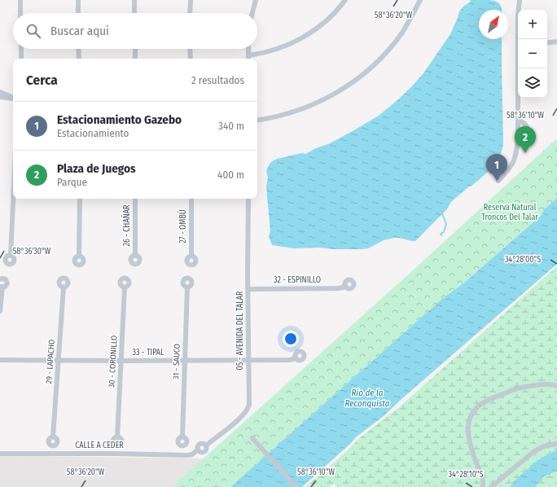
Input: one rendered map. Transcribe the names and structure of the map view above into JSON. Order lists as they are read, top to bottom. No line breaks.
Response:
{"streets":{"street":["26 - CHAÑAR","27 - OMBÚ","32 - ESPINILLO","05 - AVENIDA DEL TALAR","33 - TIPAL","29 - LAPACHO","30 - CORONILLO","31 - SAUCO","CALLE A CEDER"]},"crossings":[["32 - ESPINILLO","05 - AVENIDA DEL TALAR"],["05 - AVENIDA DEL TALAR","33 - TIPAL"],["05 - AVENIDA DEL TALAR","CALLE A CEDER"],["33 - TIPAL","29 - LAPACHO"],["33 - TIPAL","30 - CORONILLO"],["33 - TIPAL","31 - SAUCO"]],"water":["Río de la Reconquista"],"parks":["Reserva Natural Troncos Del Talar"],"north":"top right","page":{"map_buttons":["+","−"],"search":"Buscar aquí","heading":["Cerca","2 resultados"],"list":[{"mark":"1","name":"Estacionamiento Gazebo","note":"Estacionamiento","value":"340 m"},{"mark":"2","name":"Plaza de Juegos","note":"Parque","value":"400 m"}],"pins":["2","1"]},"coordinates":["58°36'20\"W","58°36'10\"W","58°36'30\"W","34°28'00\"S","34°28'10\"S"]}
